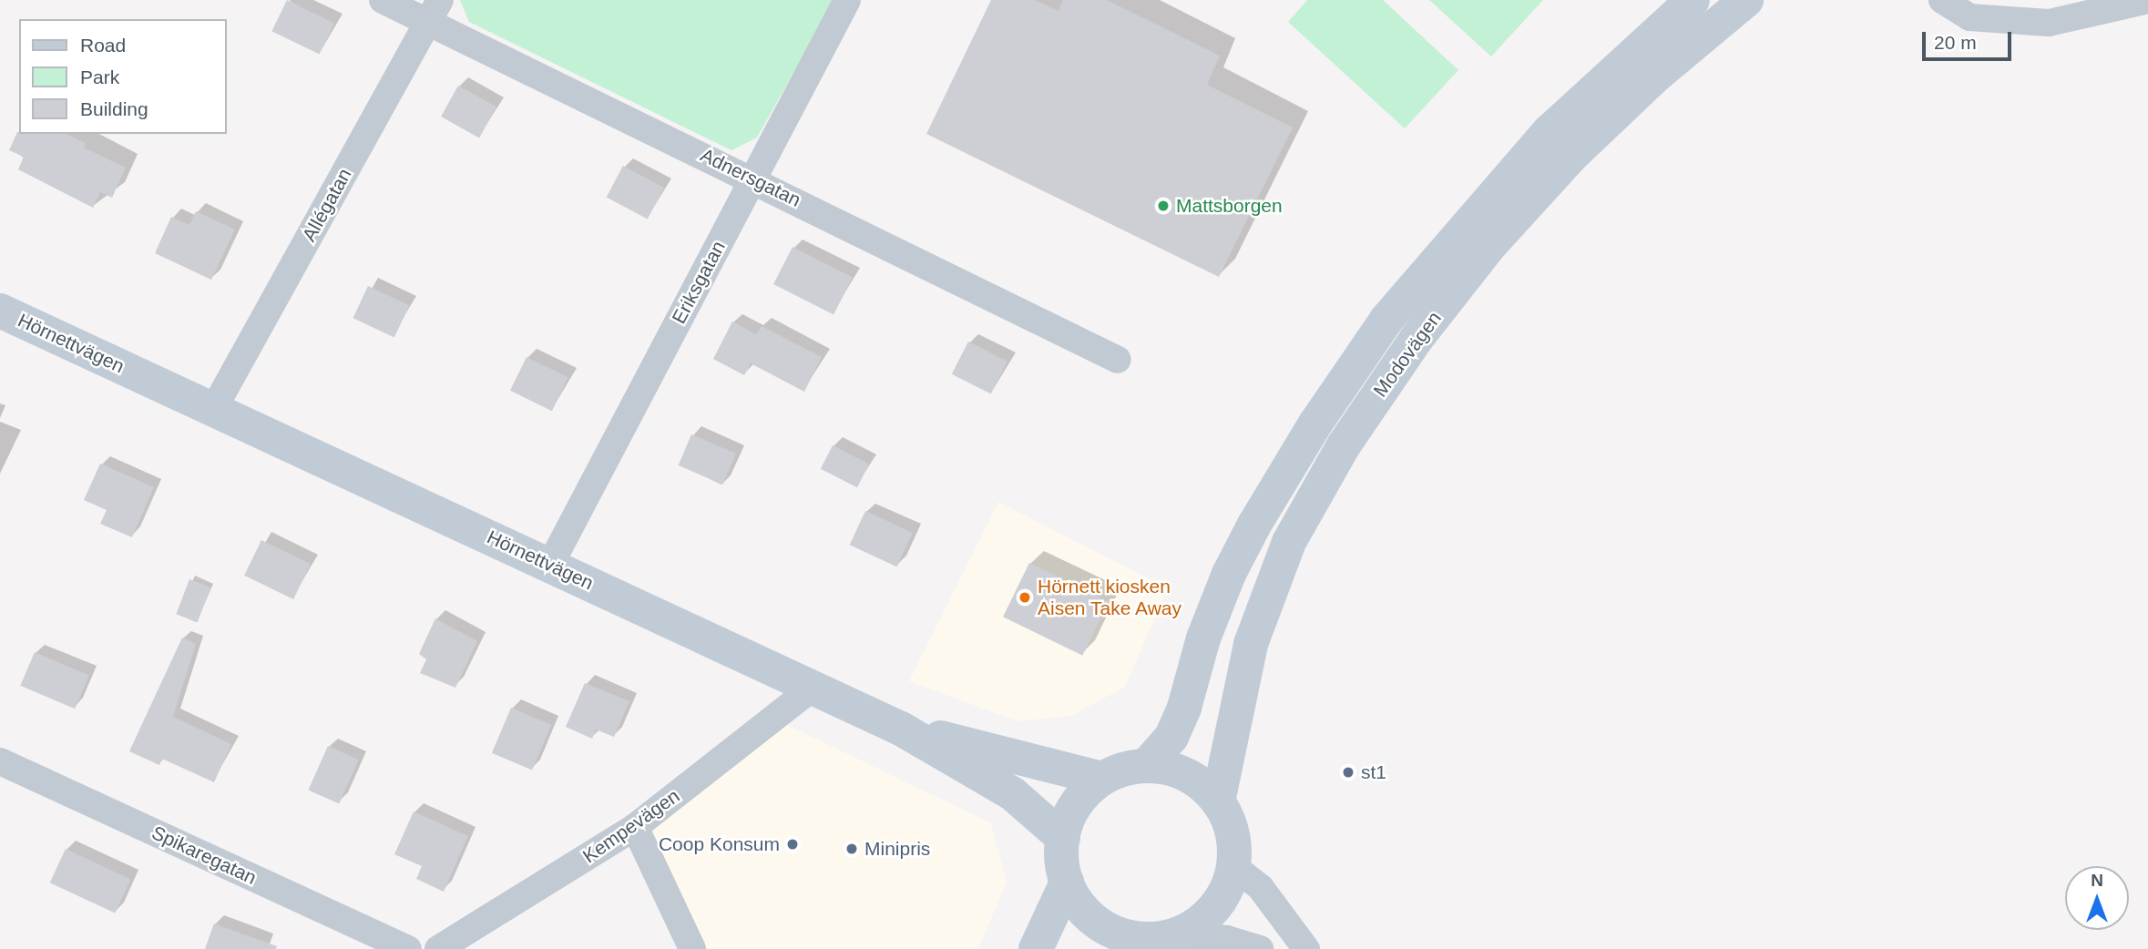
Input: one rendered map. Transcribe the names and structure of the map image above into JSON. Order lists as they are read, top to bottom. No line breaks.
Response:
{"streets":{"main road":["Hörnettvägen","Modovägen"],"street":["Adnersgatan","Allégatan","Eriksgatan","Kempevägen","Spikaregatan"]},"crossings":[["Adnersgatan","Allégatan"],["Adnersgatan","Eriksgatan"],["Allégatan","Hörnettvägen"],["Eriksgatan","Hörnettvägen"],["Hörnettvägen","Modovägen"],["Hörnettvägen","Kempevägen"]],"places":["Mattsborgen","Hörnett kiosken Aisen Take Away","st1","Coop Konsum","Minipris"],"legend":["Road","Park","Building"],"scale_bar":"20 m","north":"top"}
